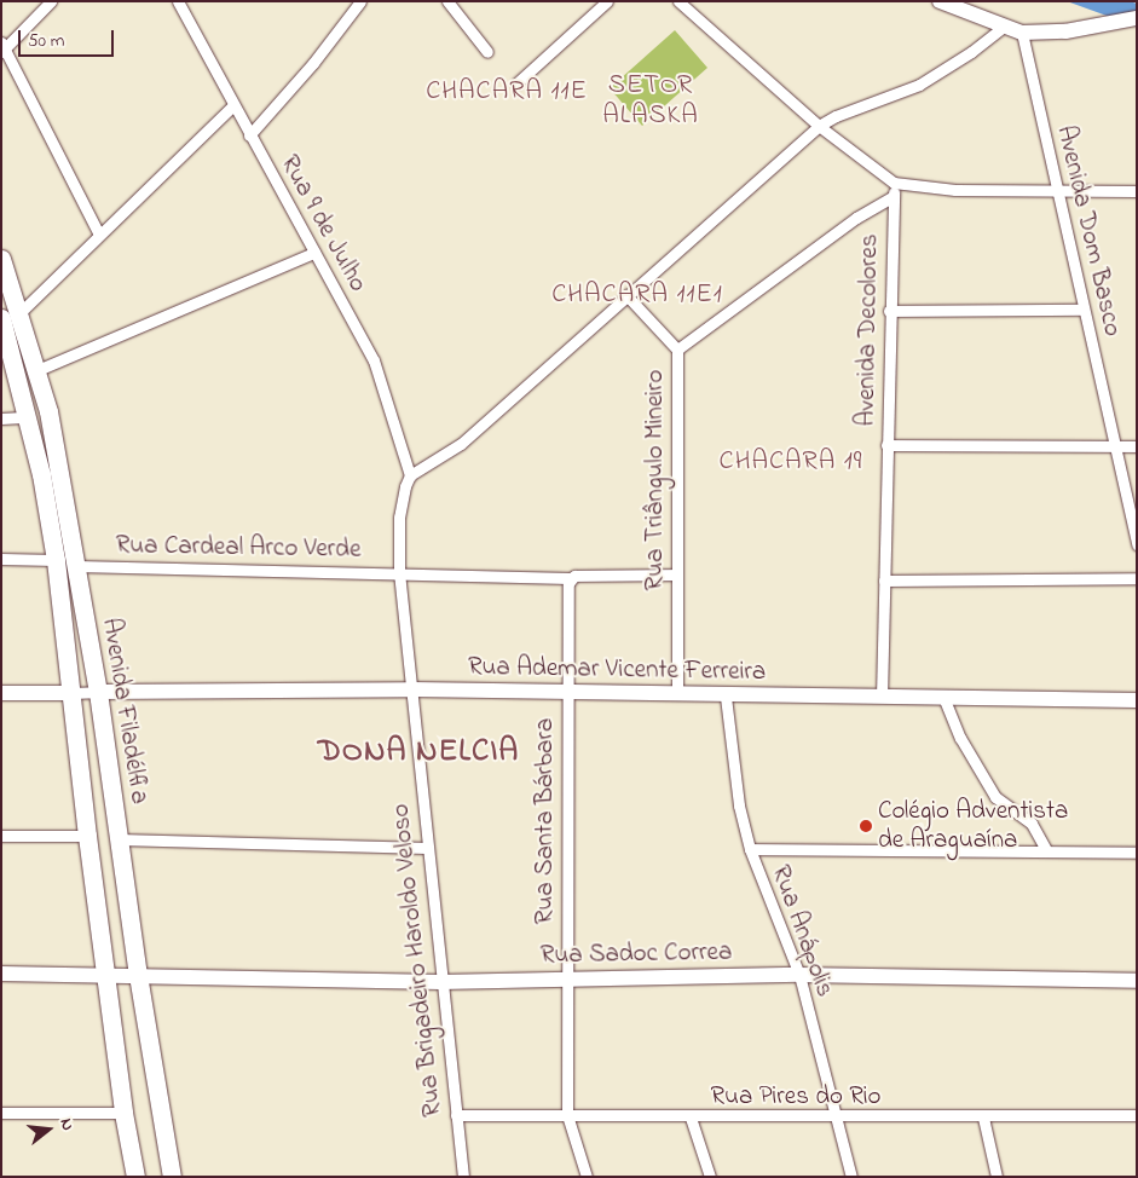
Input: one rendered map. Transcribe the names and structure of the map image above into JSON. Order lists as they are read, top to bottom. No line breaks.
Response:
{"streets":{"main road":["Avenida Filadélfia"],"street":["Rua 9 de Julho","Avenida Dom Basco","Avenida Decolores","Rua Triângulo Mineiro","Rua Cardeal Arco Verde","Rua Ademar Vicente Ferreira","Rua Santa Bárbara","Rua Anápolis","Rua Sadoc Correa","Rua Brigadeiro Haroldo Veloso","Rua Pires do Rio"]},"crossings":[["Rua 9 de Julho","Rua Brigadeiro Haroldo Veloso"],["Avenida Decolores","Rua Triângulo Mineiro"],["Avenida Decolores","Rua Ademar Vicente Ferreira"],["Rua Triângulo Mineiro","Rua Ademar Vicente Ferreira"],["Rua Cardeal Arco Verde","Avenida Filadélfia"],["Rua Cardeal Arco Verde","Rua Santa Bárbara"],["Rua Cardeal Arco Verde","Rua Brigadeiro Haroldo Veloso"],["Rua Ademar Vicente Ferreira","Avenida Filadélfia"],["Rua Ademar Vicente Ferreira","Rua Santa Bárbara"],["Rua Ademar Vicente Ferreira","Rua Anápolis"],["Rua Ademar Vicente Ferreira","Rua Brigadeiro Haroldo Veloso"],["Avenida Filadélfia","Rua Sadoc Correa"],["Rua Santa Bárbara","Rua Sadoc Correa"],["Rua Santa Bárbara","Rua Pires do Rio"],["Rua Anápolis","Rua Sadoc Correa"],["Rua Anápolis","Rua Pires do Rio"],["Rua Sadoc Correa","Rua Brigadeiro Haroldo Veloso"],["Rua Brigadeiro Haroldo Veloso","Rua Pires do Rio"]],"districts":["SETOR ALASKA","CHACARA 11E","CHACARA 11E1","CHACARA 19","DONA NELCIA"],"places":["Colégio Adventista de Araguaína"],"scale_bar":"50 m","north":"right"}
